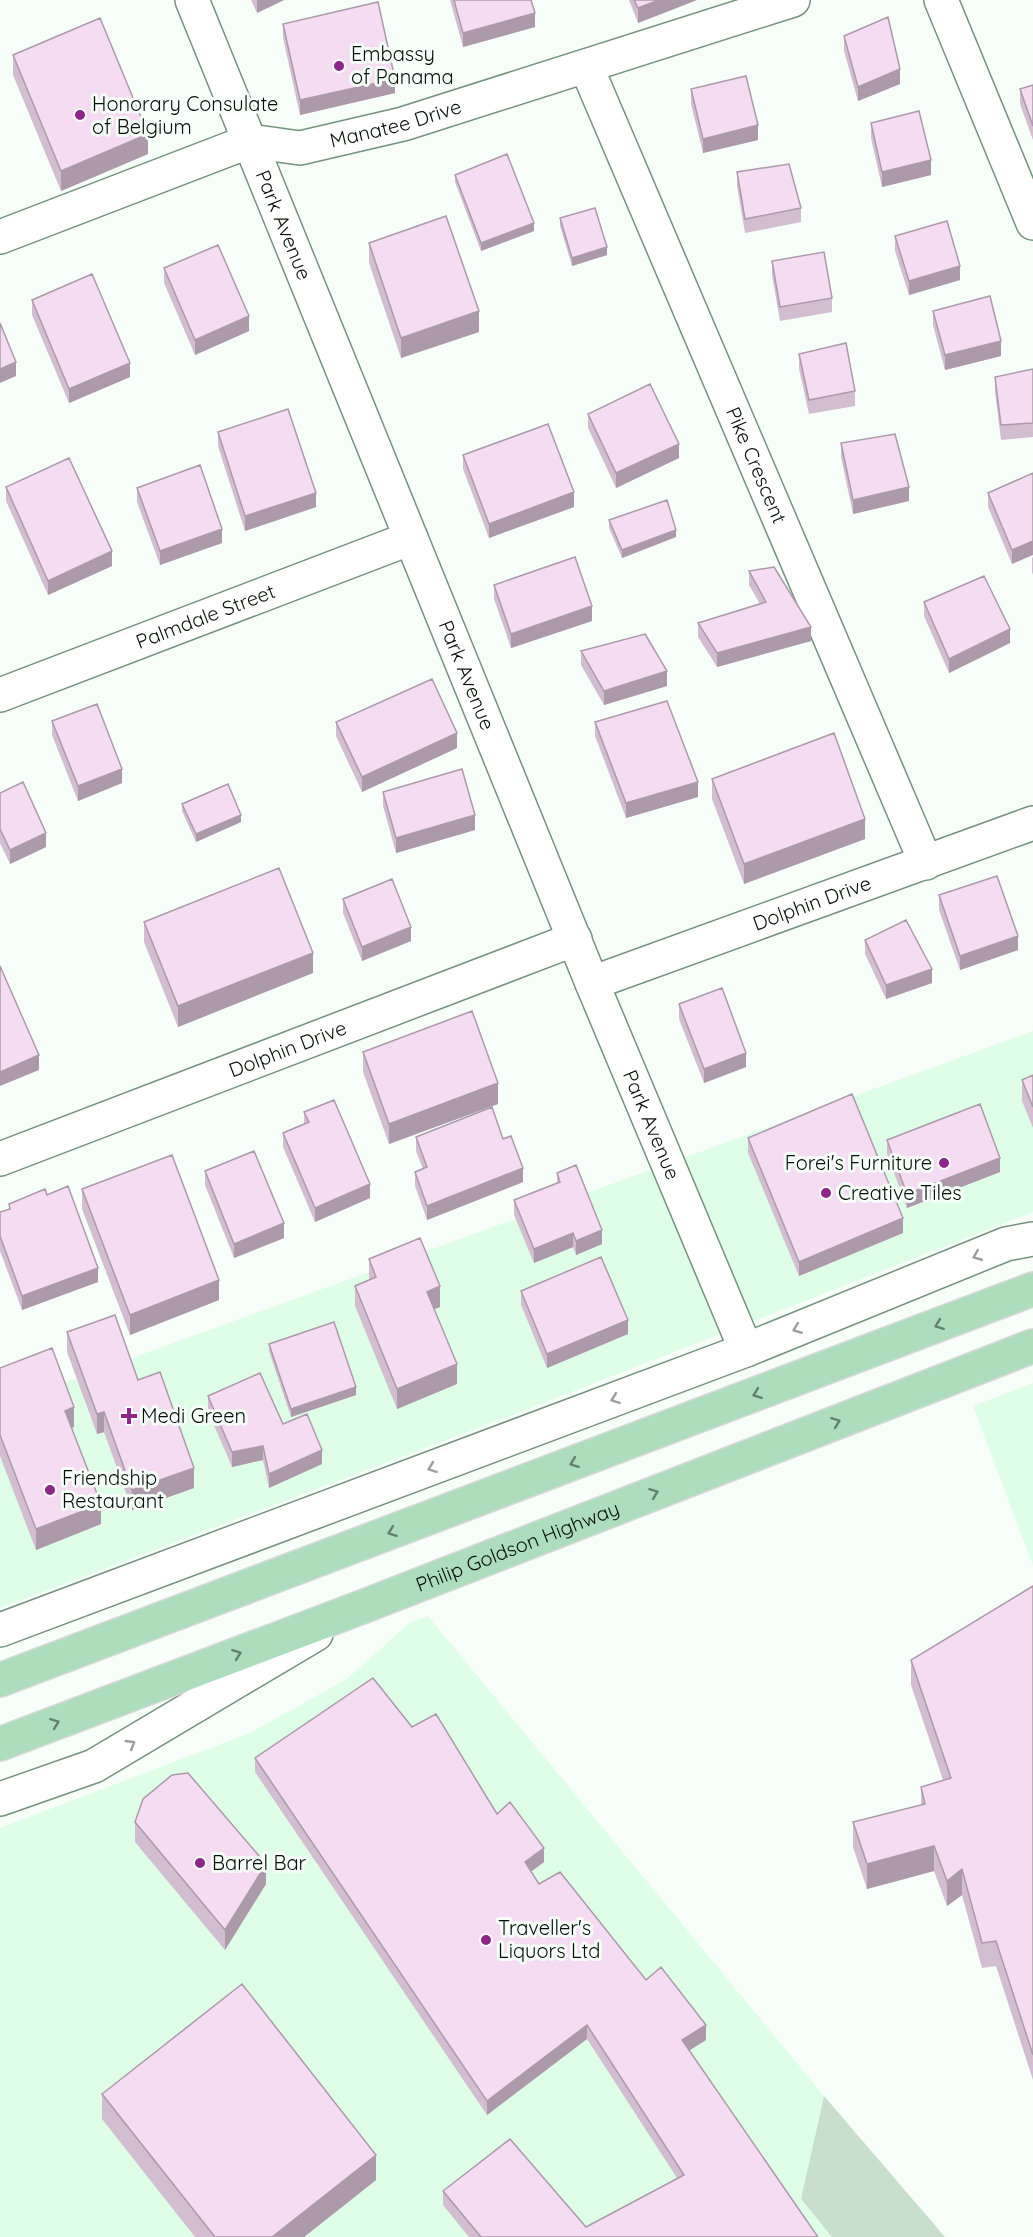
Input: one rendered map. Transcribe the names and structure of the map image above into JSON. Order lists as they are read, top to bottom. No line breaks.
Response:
{"streets":{"main road":["Philip Goldson Highway"],"street":["Manatee Drive","Park Avenue","Pike Crescent","Palmdale Street","Dolphin Drive"]},"crossings":[["Manatee Drive","Park Avenue"],["Manatee Drive","Pike Crescent"],["Park Avenue","Palmdale Street"],["Park Avenue","Dolphin Drive"],["Pike Crescent","Dolphin Drive"]],"places":{"other":["Embassy of Panama","Honorary Consulate of Belgium","Forei's Furniture","Creative Tiles","Friendship Restaurant","Barrel Bar","Traveller's Liquors Ltd"],"health":["Medi Green"]}}
